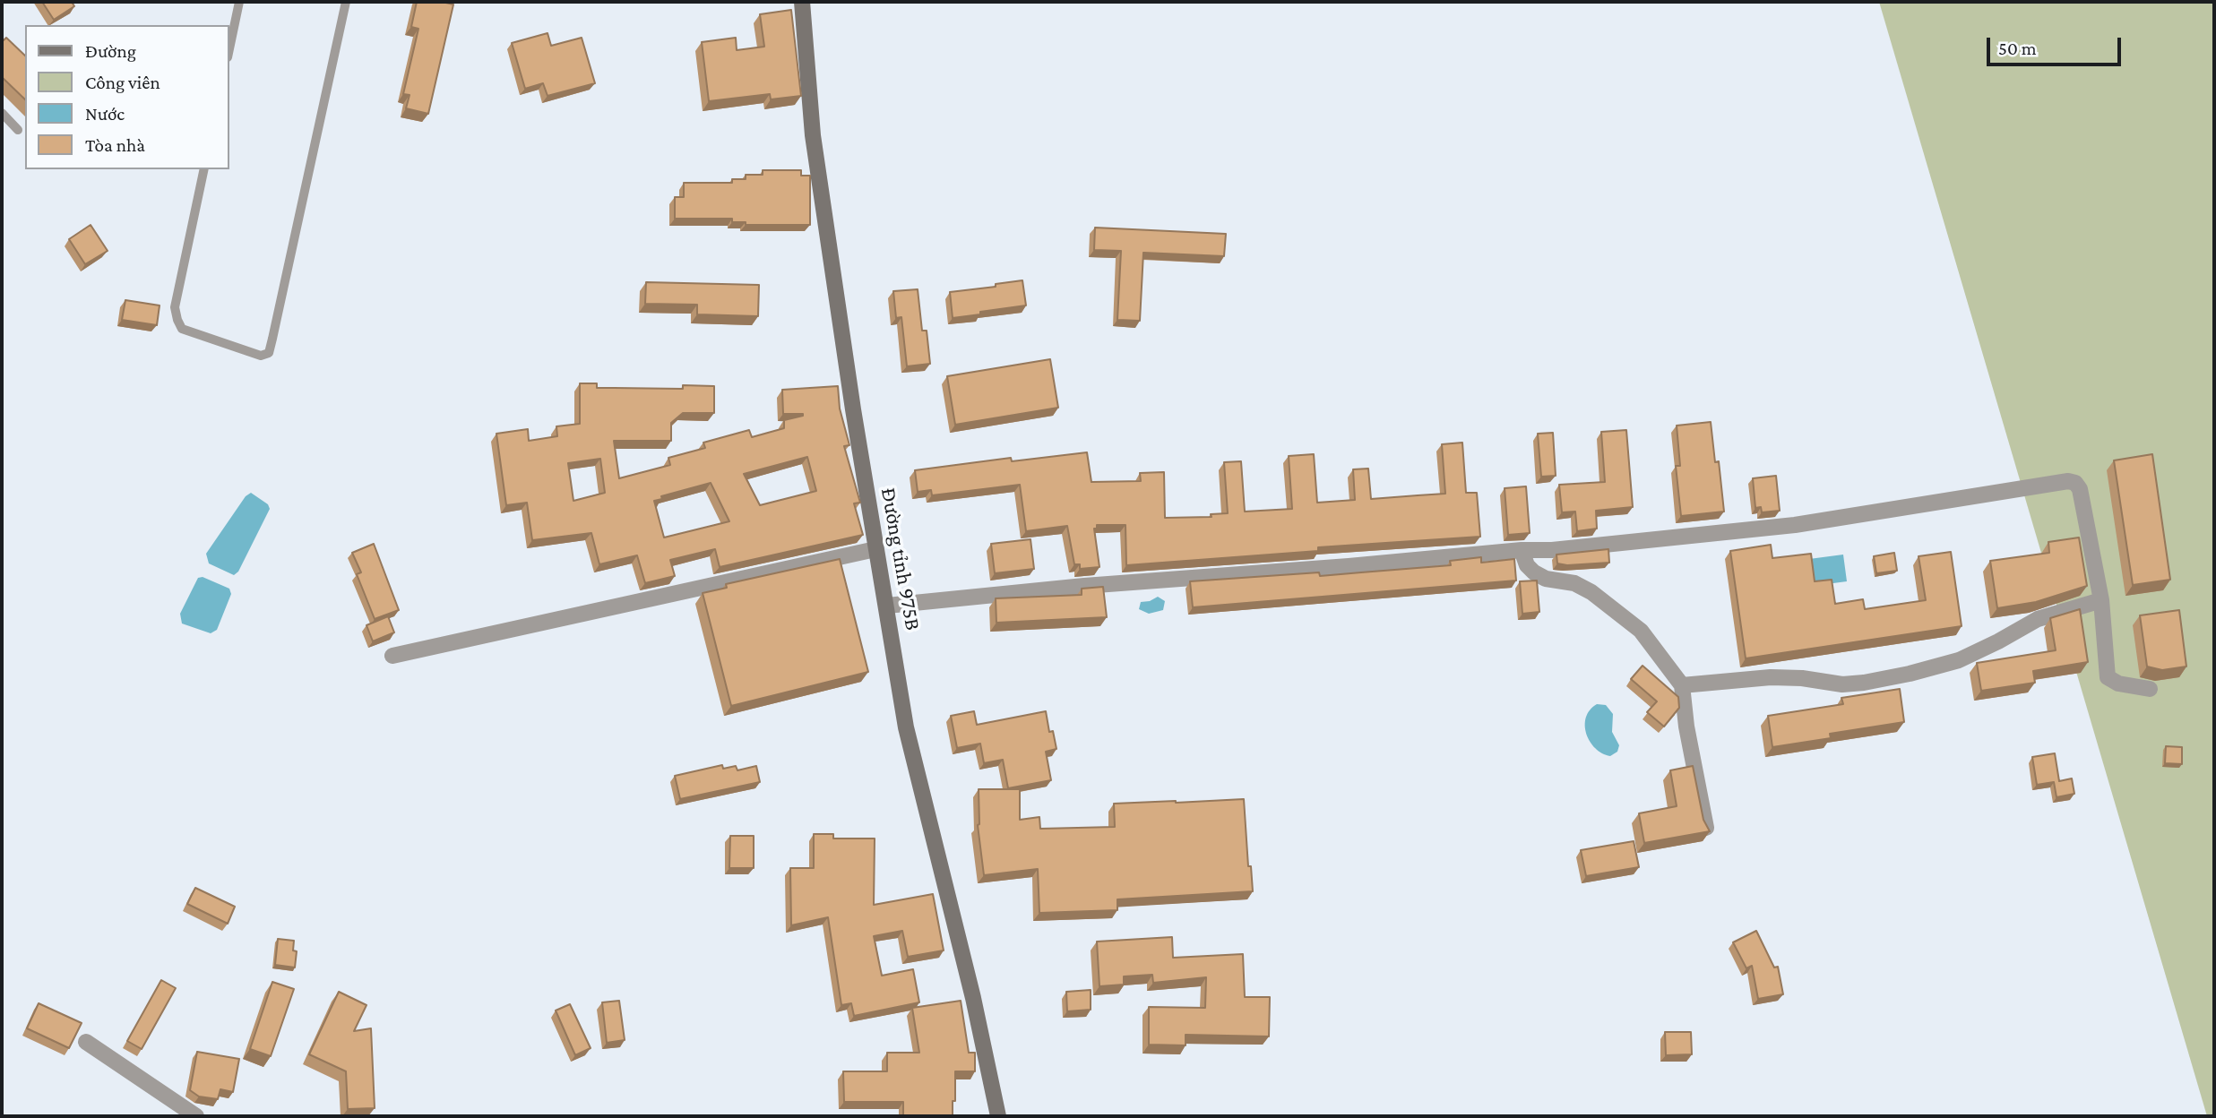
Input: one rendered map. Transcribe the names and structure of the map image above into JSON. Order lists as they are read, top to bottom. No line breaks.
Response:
{"streets":{"main road":["Đường tỉnh 975B"]},"legend":["Đường","Công viên","Nước","Tòa nhà"],"scale_bar":"50 m"}
